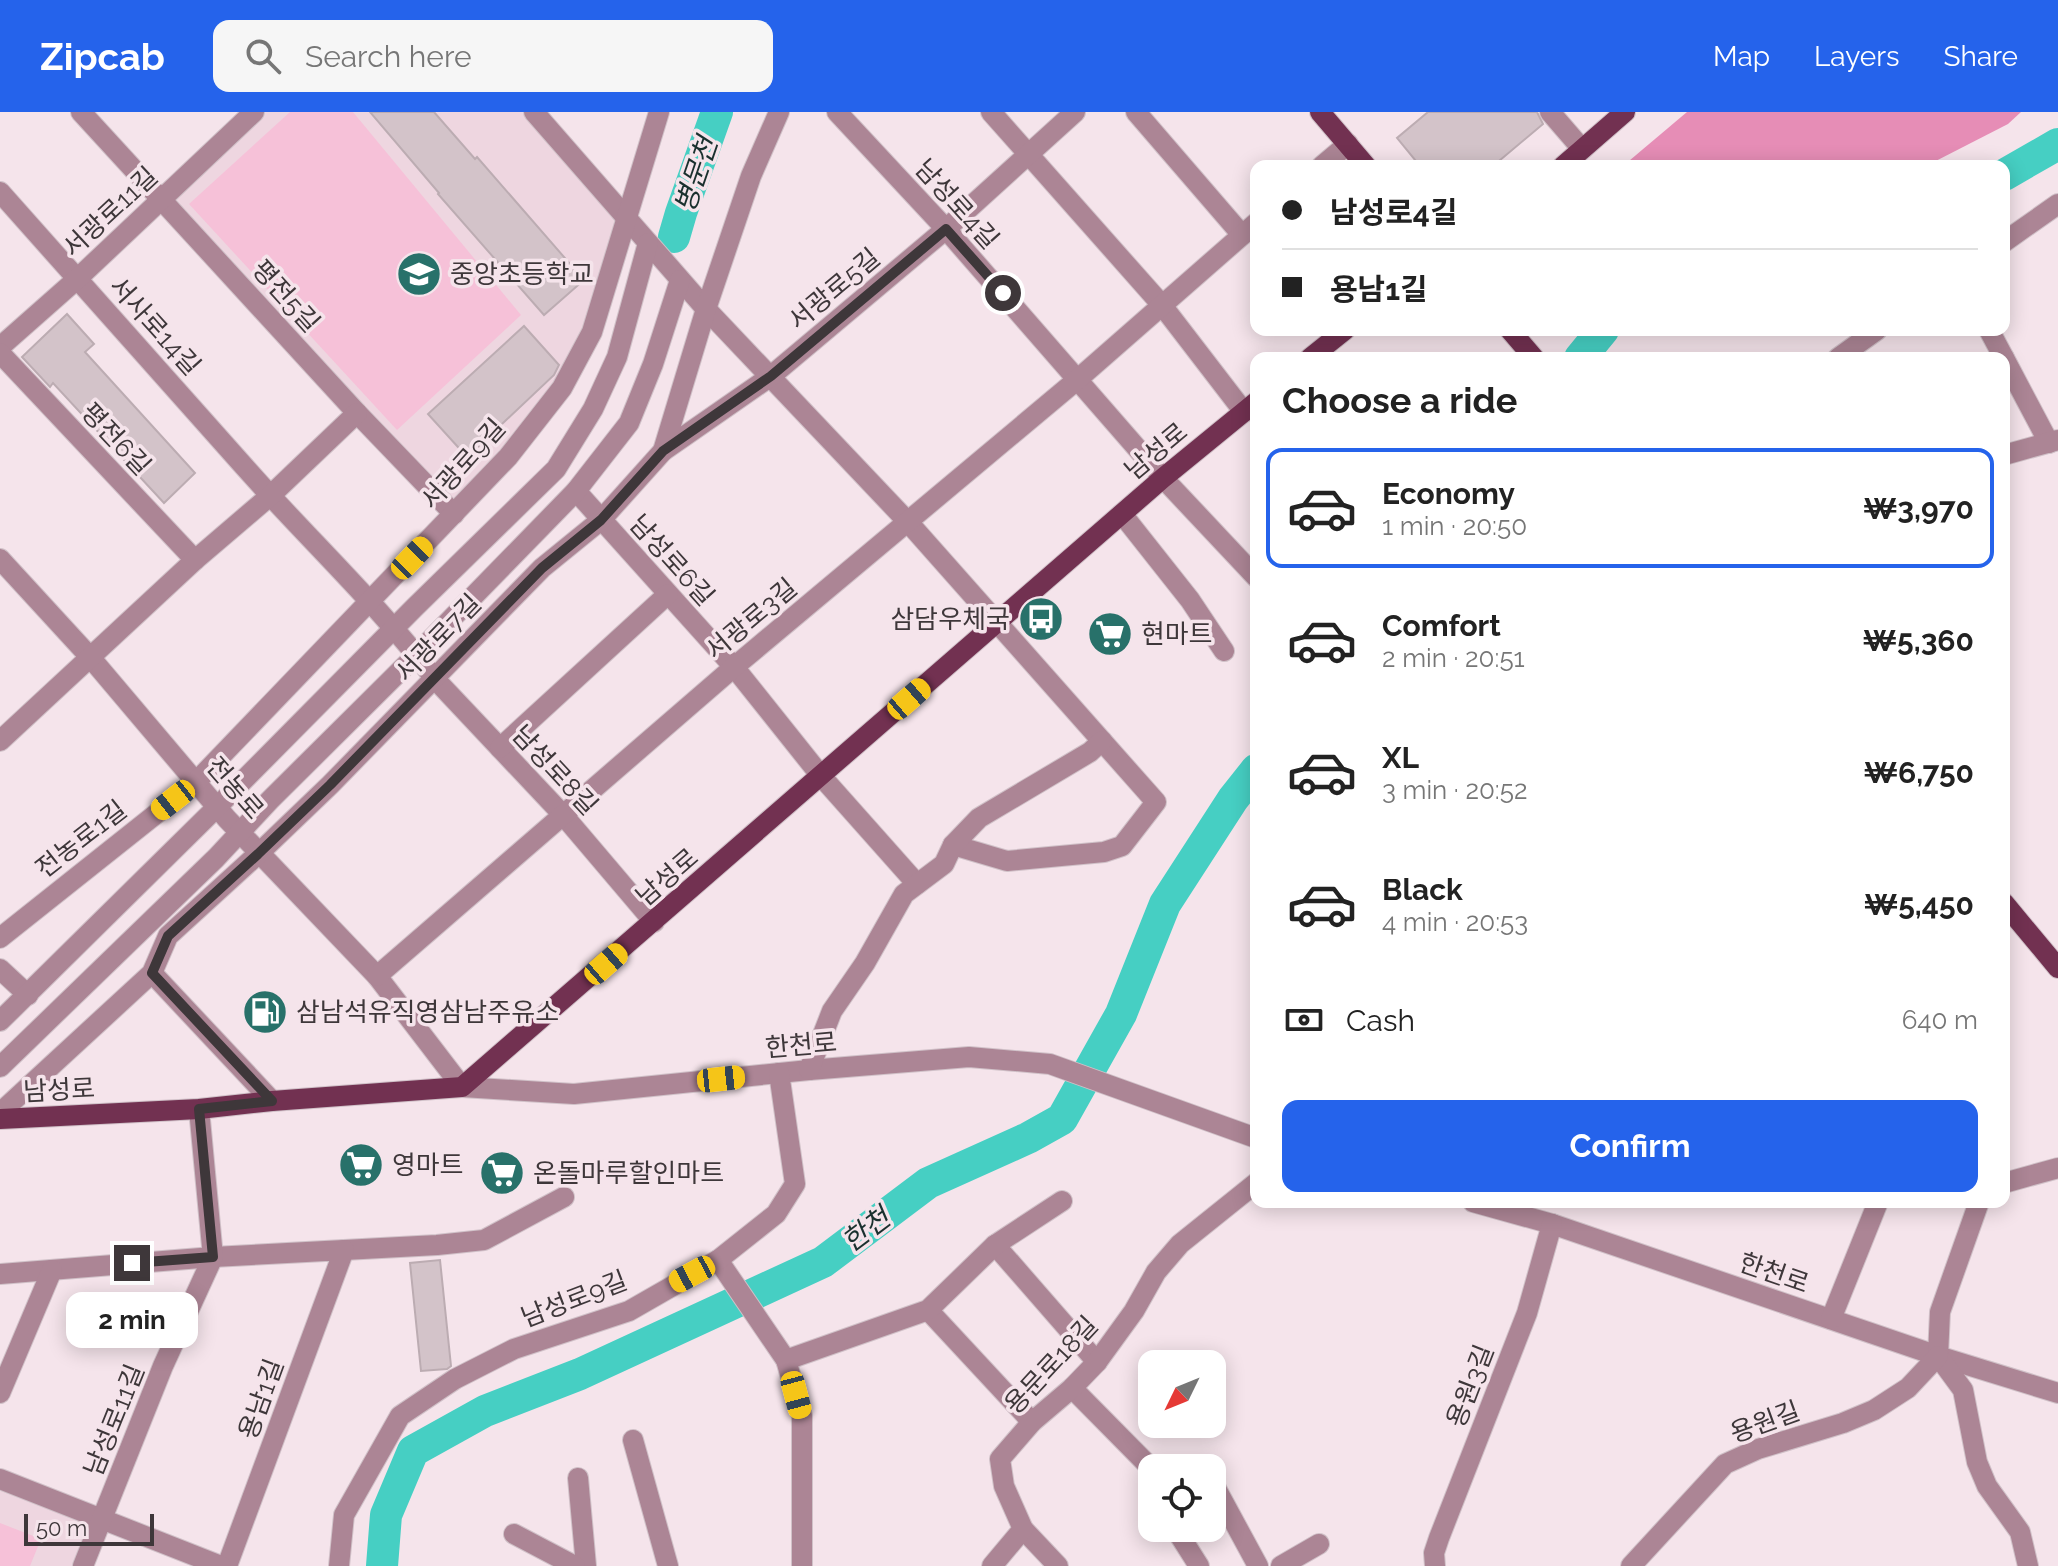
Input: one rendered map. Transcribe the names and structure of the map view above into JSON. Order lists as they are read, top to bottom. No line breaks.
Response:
{"streets":{"main road":["남성로"],"street":["남성로4길","서광로11길","서광로5길","평전5길","서사로14길","평전6길","서광로9길","남성로6길","서광로3길","서광로7길","남성로8길","전농로","전농로1길","한천로","남성로9길","용문로18길","용원3길","용남1길","남성로11길","용원길"]},"crossings":[["남성로4길","서광로5길"],["남성로4길","남성로"],["남성로4길","서광로3길"],["서광로11길","평전5길"],["서광로11길","서사로14길"],["서광로11길","평전6길"],["서광로5길","서광로7길"],["평전5길","서광로9길"],["서사로14길","서광로9길"],["서사로14길","남성로8길"],["남성로","남성로6길"],["남성로","서광로7길"],["남성로","남성로8길"],["남성로","전농로"],["남성로","한천로"],["서광로9길","전농로"],["서광로9길","전농로1길"],["남성로6길","서광로3길"],["남성로6길","서광로7길"],["서광로3길","남성로8길"],["서광로3길","전농로"],["서광로7길","남성로8길"],["서광로7길","전농로"],["전농로","전농로1길"],["전농로","한천로"],["한천로","남성로9길"],["한천로","용원3길"],["한천로","용원길"],["용남1길","남성로11길"]],"water":["병문천","한천"],"places":{"school or university":["중앙초등학교"],"bus stop":["삼담우체국"],"supermarket":["현마트","영마트","온돌마루할인마트"],"fuel station":["삼남석유직영삼남주유소"]},"scale_bar":"50 m","north":"bottom left","page":{"header":"Zipcab","search":"Search here","nav":["Map","Layers","Share"],"banner":["남성로4길","용남1길"],"heading":"Choose a ride","list":[{"name":"Economy","note":"1 min · 20:50","value":"₩3,970"},{"name":"Comfort","note":"2 min · 20:51","value":"₩5,360"},{"name":"XL","note":"3 min · 20:52","value":"₩6,750"},{"name":"Black","note":"4 min · 20:53","value":"₩5,450"}],"pay":["Cash","640 m"],"buttons":"Confirm","bubble":"2 min","scale":"50 m"}}
